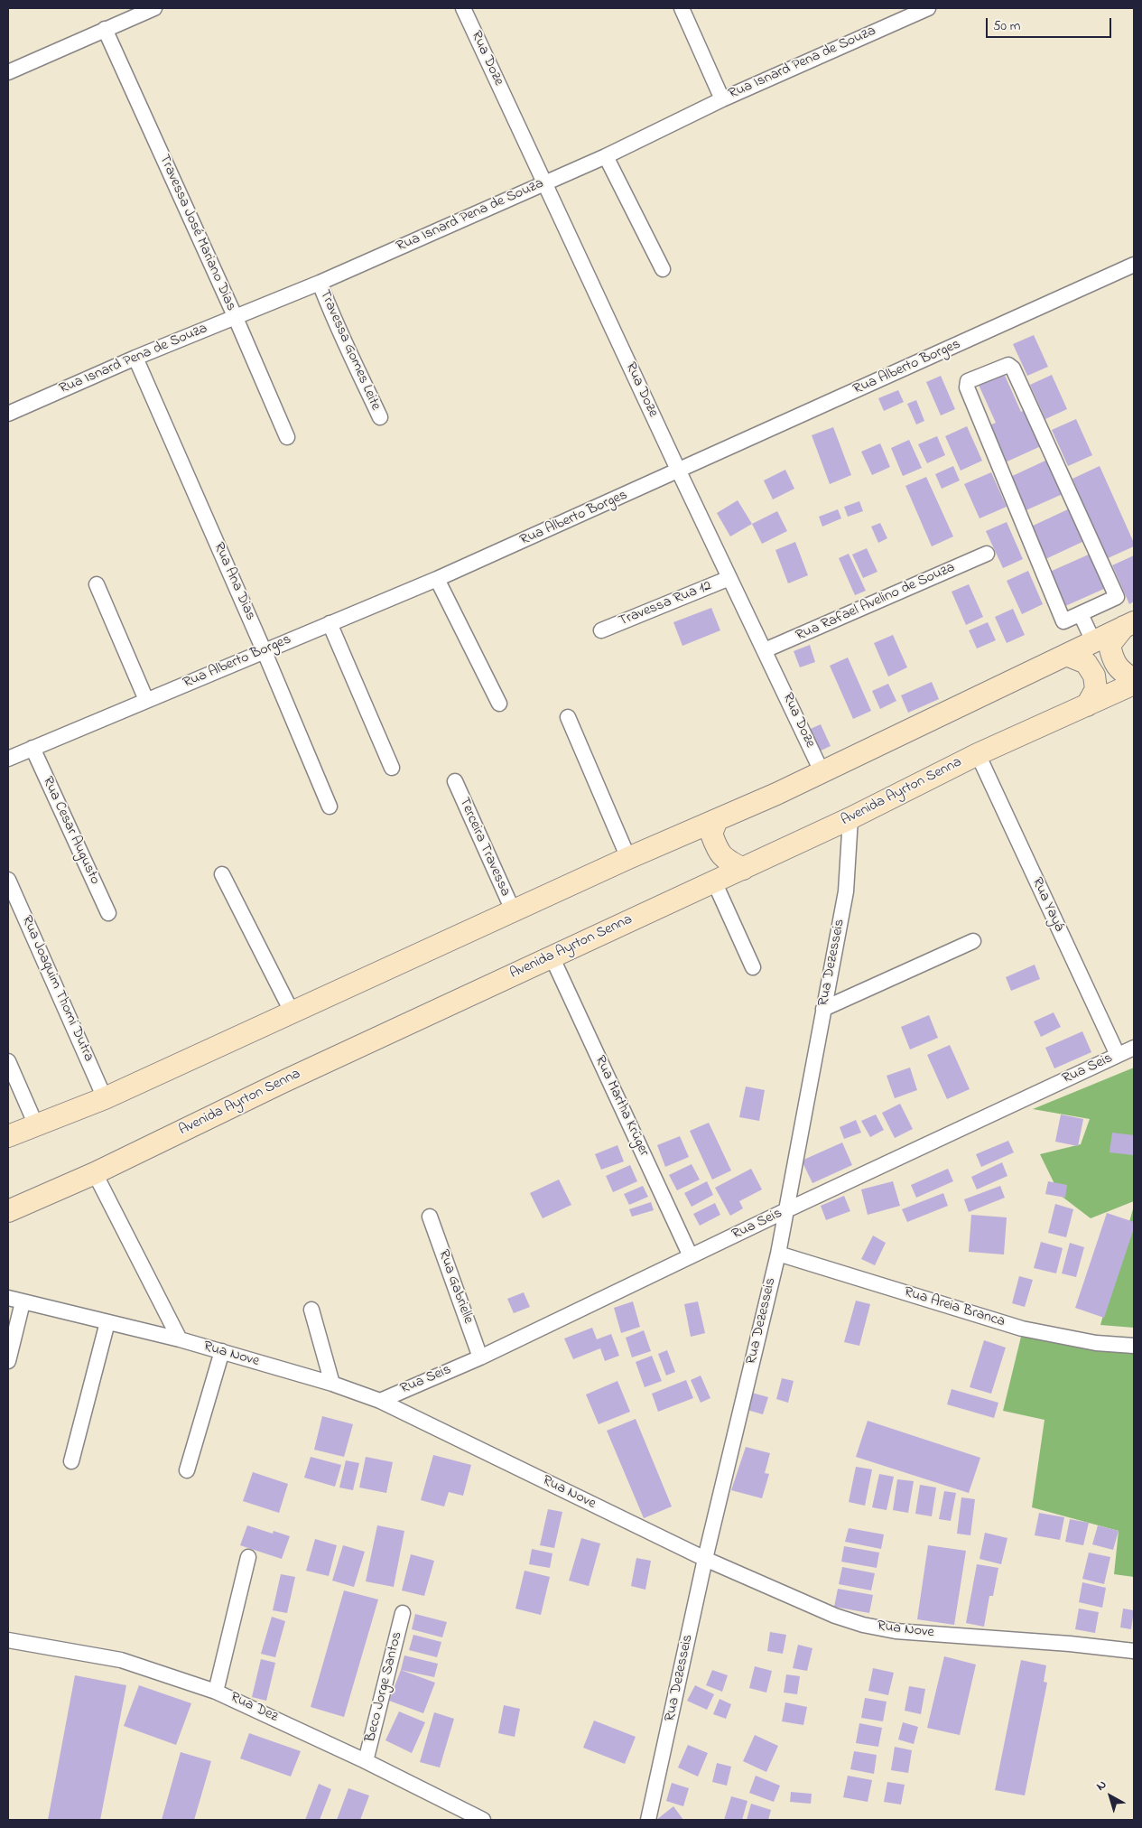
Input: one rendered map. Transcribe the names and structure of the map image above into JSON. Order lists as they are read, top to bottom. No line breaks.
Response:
{"streets":{"street":["Rua Doze","Rua Isnard Pena de Souza","Travessa José Mariano Dias","Travessa Gomes Leite","Rua Alberto Borges","Rua Ana Dias","Rua Rafael Avelino de Souza","Travessa Rua 12","Avenida Ayrton Senna","Rua Cesar Augusto","Terceira Travessa","Rua Yayá","Rua Dezesseis","Rua Joaquim Thomi Dutra","Rua Seis","Rua Martha Krüger","Rua Gabrielle","Rua Areia Branca","Rua Nove","Beco Jorge Santos","Rua Dez"]},"crossings":[["Rua Doze","Rua Isnard Pena de Souza"],["Rua Doze","Rua Alberto Borges"],["Rua Doze","Rua Rafael Avelino de Souza"],["Rua Doze","Travessa Rua 12"],["Rua Isnard Pena de Souza","Travessa José Mariano Dias"],["Rua Isnard Pena de Souza","Travessa Gomes Leite"],["Rua Isnard Pena de Souza","Rua Ana Dias"],["Rua Alberto Borges","Rua Ana Dias"],["Rua Alberto Borges","Rua Cesar Augusto"],["Avenida Ayrton Senna","Rua Yayá"],["Avenida Ayrton Senna","Rua Dezesseis"],["Avenida Ayrton Senna","Rua Martha Krüger"],["Rua Yayá","Rua Seis"],["Rua Dezesseis","Rua Seis"],["Rua Dezesseis","Rua Areia Branca"],["Rua Dezesseis","Rua Nove"],["Rua Seis","Rua Martha Krüger"],["Rua Seis","Rua Gabrielle"],["Rua Seis","Rua Nove"],["Beco Jorge Santos","Rua Dez"]],"scale_bar":"50 m","north":"top left"}
